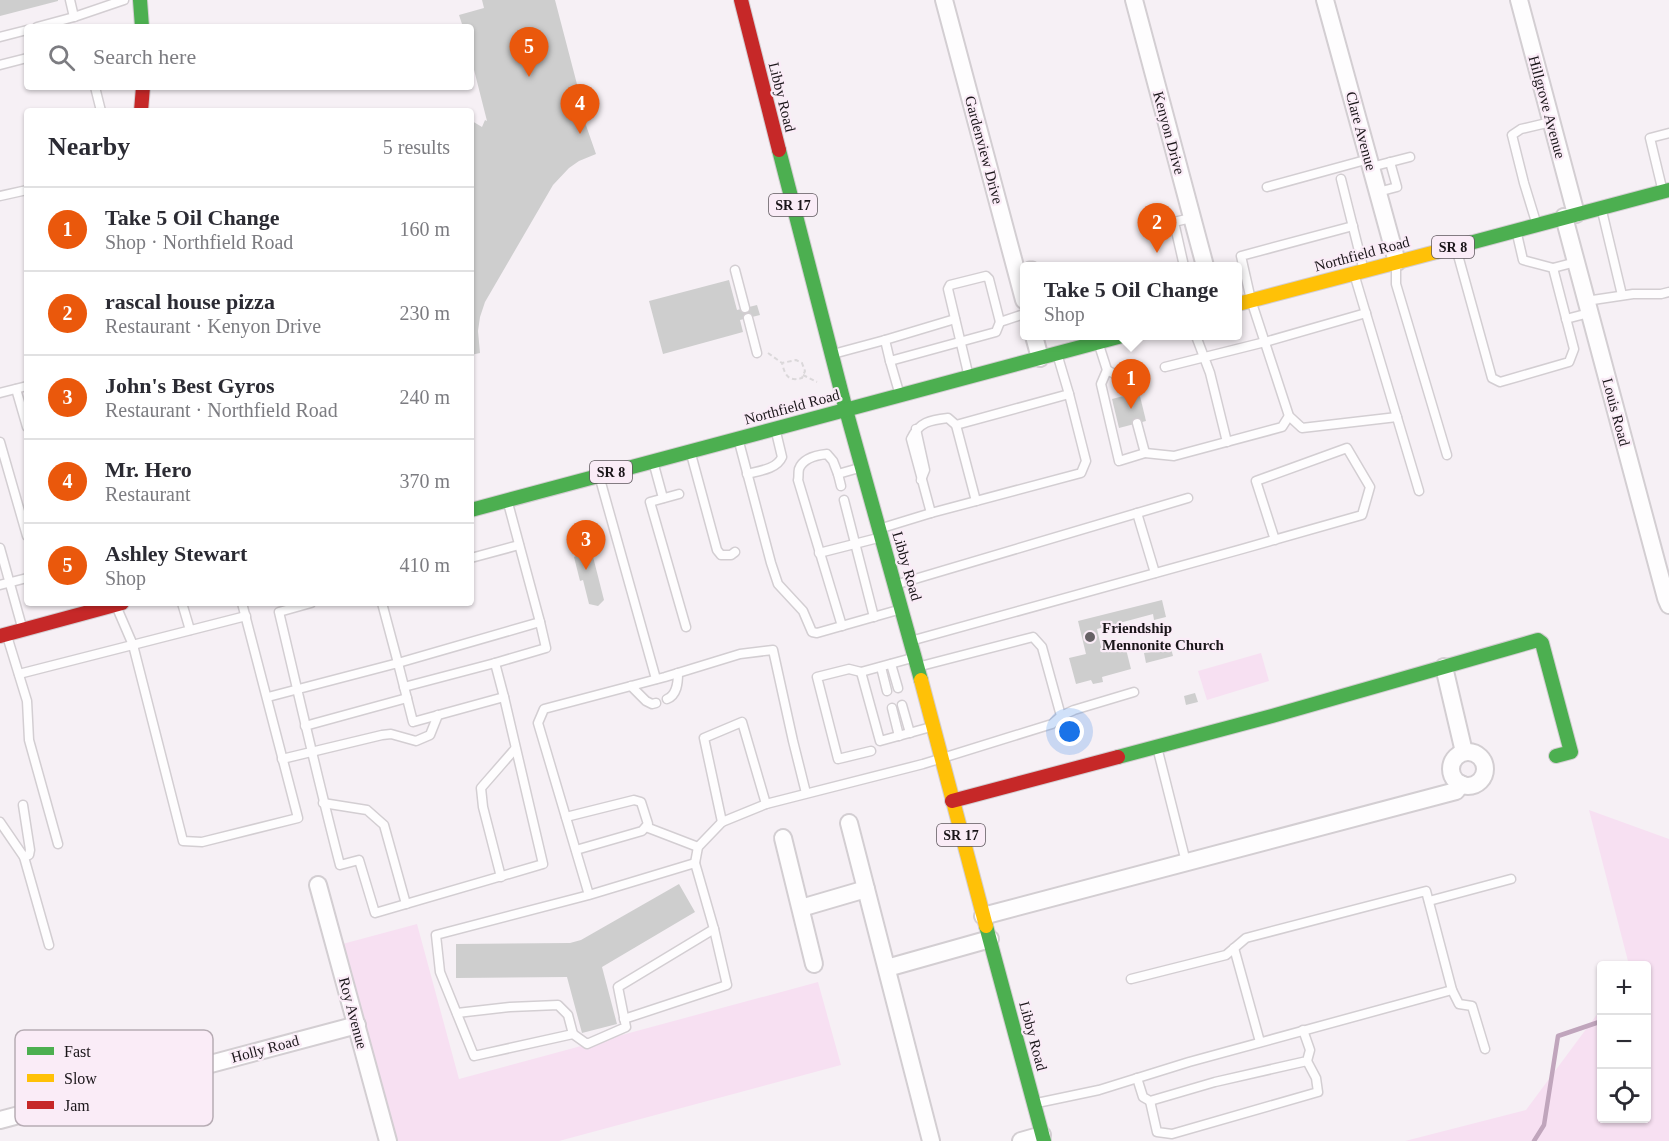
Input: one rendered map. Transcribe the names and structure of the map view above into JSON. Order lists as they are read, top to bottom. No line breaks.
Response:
{"streets":{"main road":["Libby Road","SR 17","SR 8","Northfield Road"],"street":["Hillgrove Avenue","Clare Avenue","Kenyon Drive","Gardenview Drive","Louis Road","Roy Avenue","Holly Road"]},"crossings":[["Libby Road","Northfield Road"],["Hillgrove Avenue","Northfield Road"],["Hillgrove Avenue","Louis Road"],["Clare Avenue","Northfield Road"],["Northfield Road","Louis Road"],["Roy Avenue","Holly Road"]],"places":["Friendship Mennonite Church"],"legend":["Fast","Slow","Jam"],"page":{"search":"Search here","pins":["5","4","2","1","3"],"heading":["Nearby","5 results"],"list":[{"mark":"1","name":"Take 5 Oil Change","note":"Shop · Northfield Road","value":"160 m"},{"mark":"2","name":"rascal house pizza","note":"Restaurant · Kenyon Drive","value":"230 m"},{"mark":"3","name":"John's Best Gyros","note":"Restaurant · Northfield Road","value":"240 m"},{"mark":"4","name":"Mr. Hero","note":"Restaurant","value":"370 m"},{"mark":"5","name":"Ashley Stewart","note":"Shop","value":"410 m"}],"popup":["Take 5 Oil Change","Shop"],"map_buttons":["+","−"]}}
